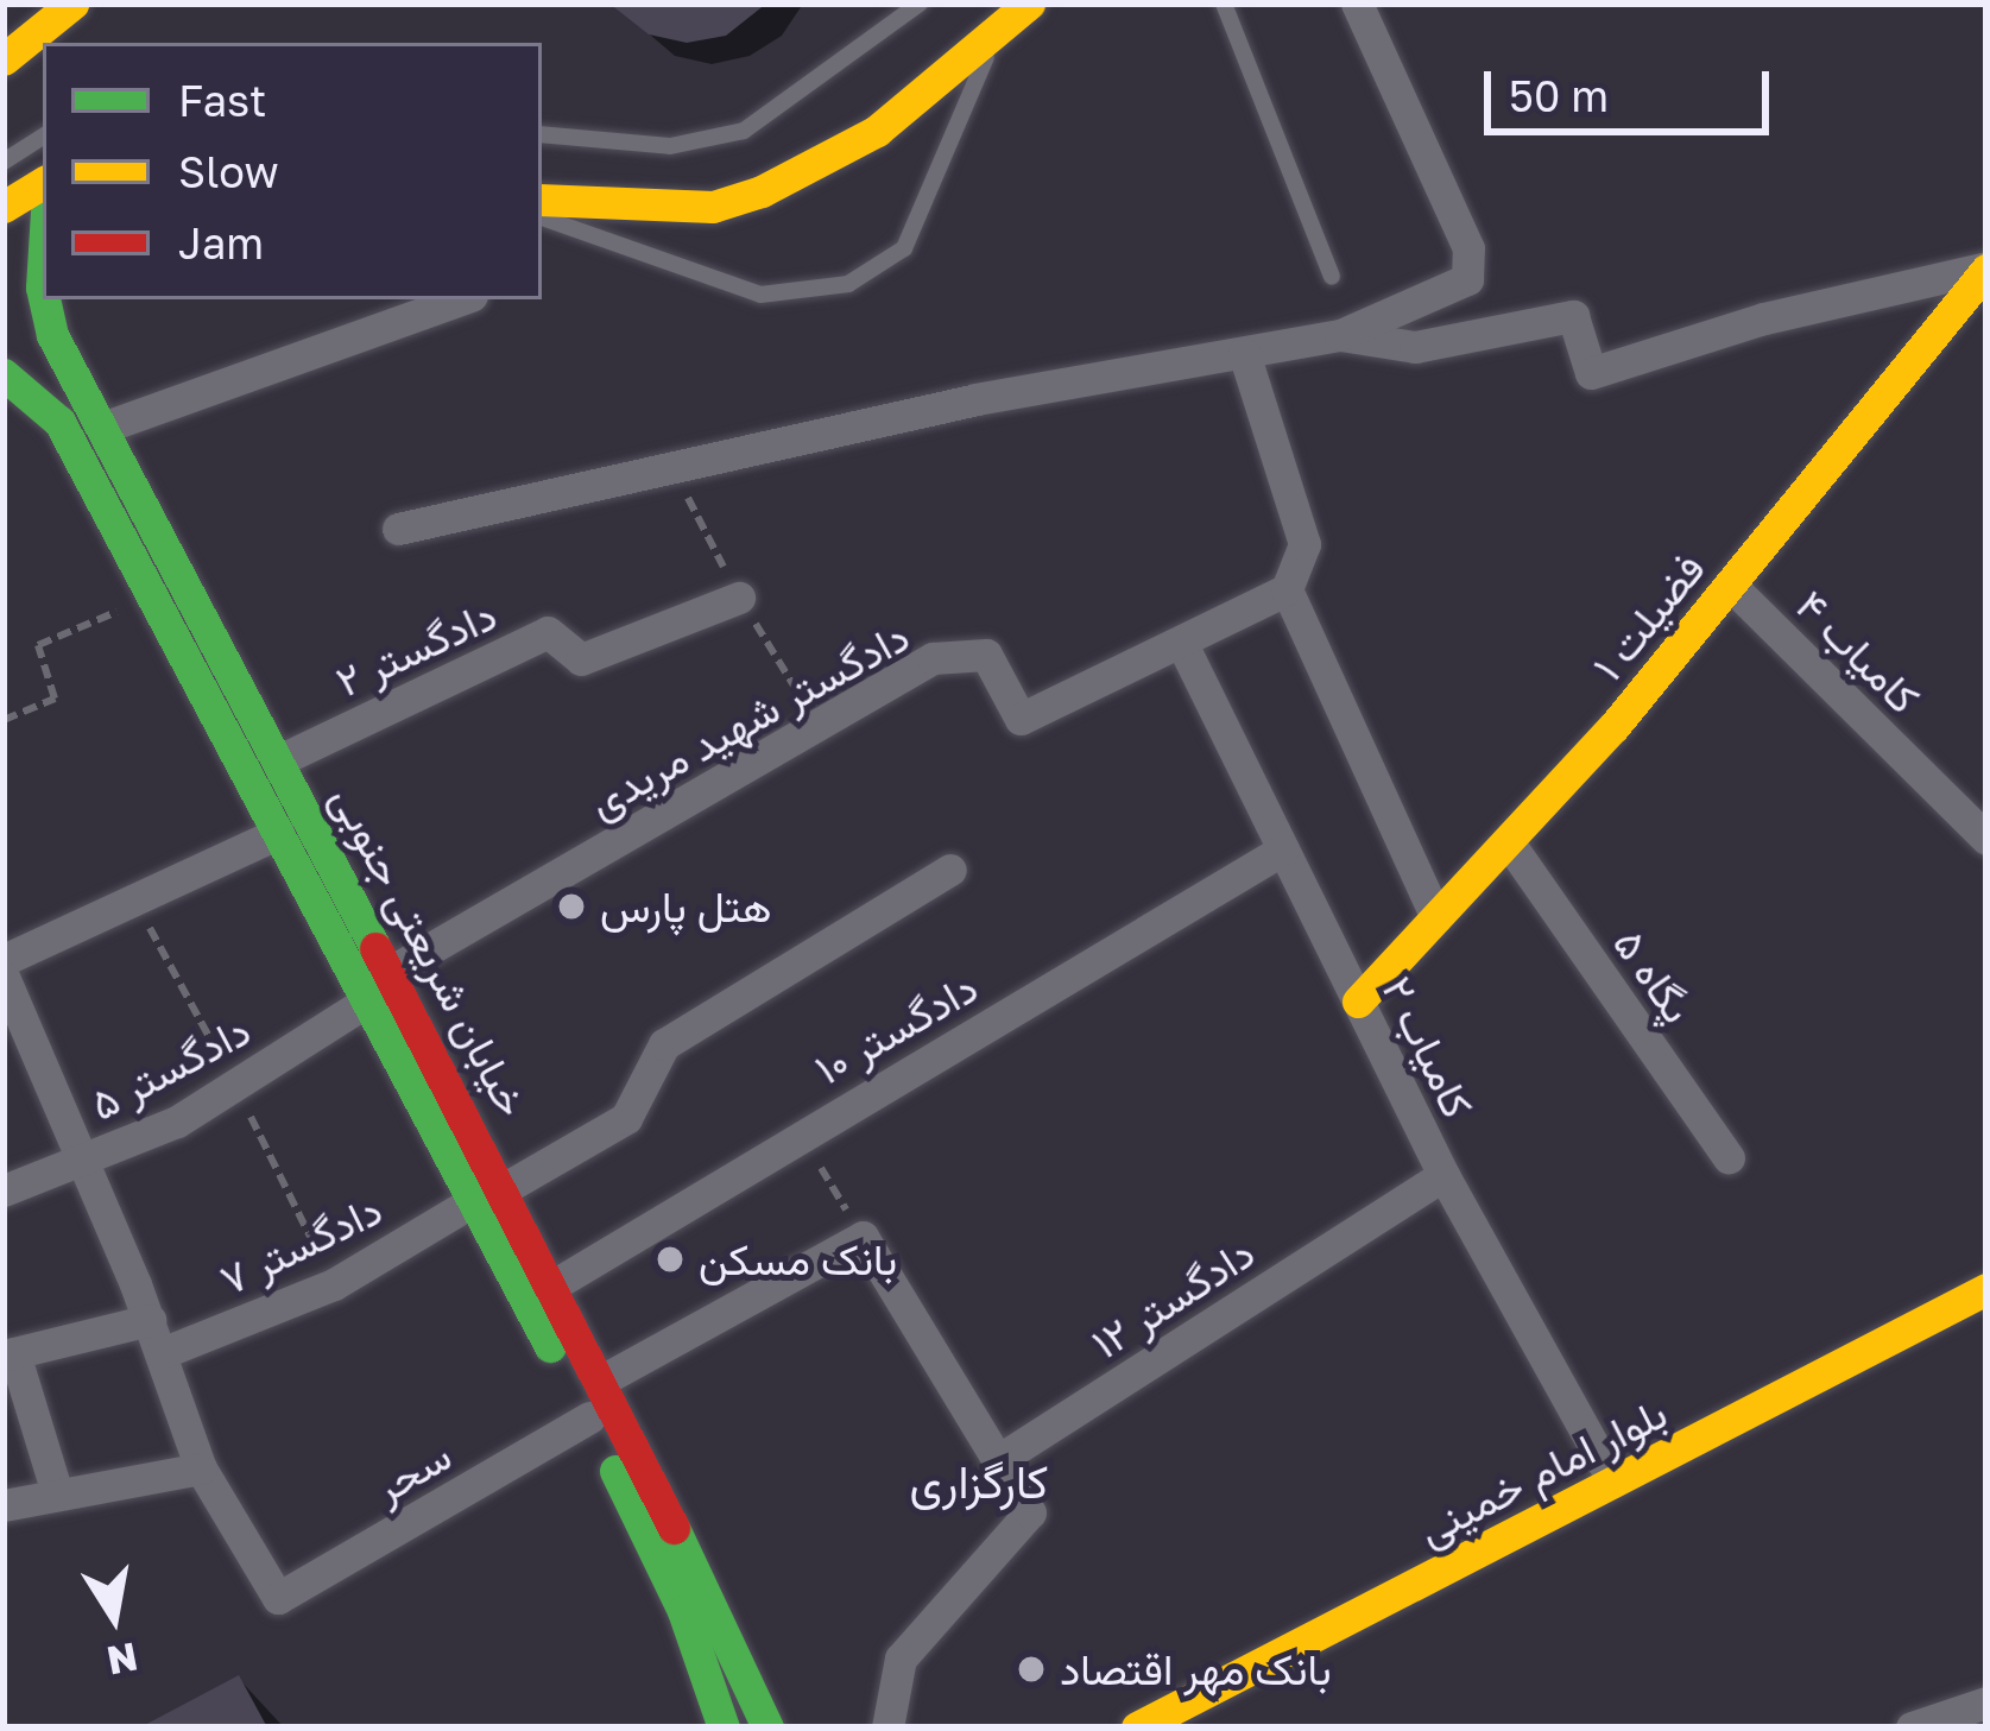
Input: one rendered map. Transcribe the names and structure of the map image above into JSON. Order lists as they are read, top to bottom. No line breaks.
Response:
{"streets":{"main road":["فضیلت ۱","خیابان شریعتی جنوبی","بلوار امام خمینی"],"street":["دادگستر ۲","کامیاب ۴","دادگستر شهید مریدی","پگاه ۵","دادگستر ۱۰","کامیاب ۲","دادگستر ۵","دادگستر ۷","دادگستر ۱۲","سحر"]},"crossings":[["فضیلت ۱","کامیاب ۴"],["فضیلت ۱","پگاه ۵"],["فضیلت ۱","کامیاب ۲"],["دادگستر ۲","خیابان شریعتی جنوبی"],["دادگستر شهید مریدی","خیابان شریعتی جنوبی"],["دادگستر شهید مریدی","کامیاب ۲"],["خیابان شریعتی جنوبی","دادگستر ۱۰"],["خیابان شریعتی جنوبی","دادگستر ۵"],["خیابان شریعتی جنوبی","دادگستر ۷"],["خیابان شریعتی جنوبی","سحر"],["دادگستر ۱۰","کامیاب ۲"],["کامیاب ۲","دادگستر ۱۲"],["کامیاب ۲","بلوار امام خمینی"]],"districts":["کارگزاری"],"places":["هتل پارس","بانک مسکن","بانک مهر اقتصاد"],"legend":["Fast","Slow","Jam"],"scale_bar":"50 m","north":"bottom"}
